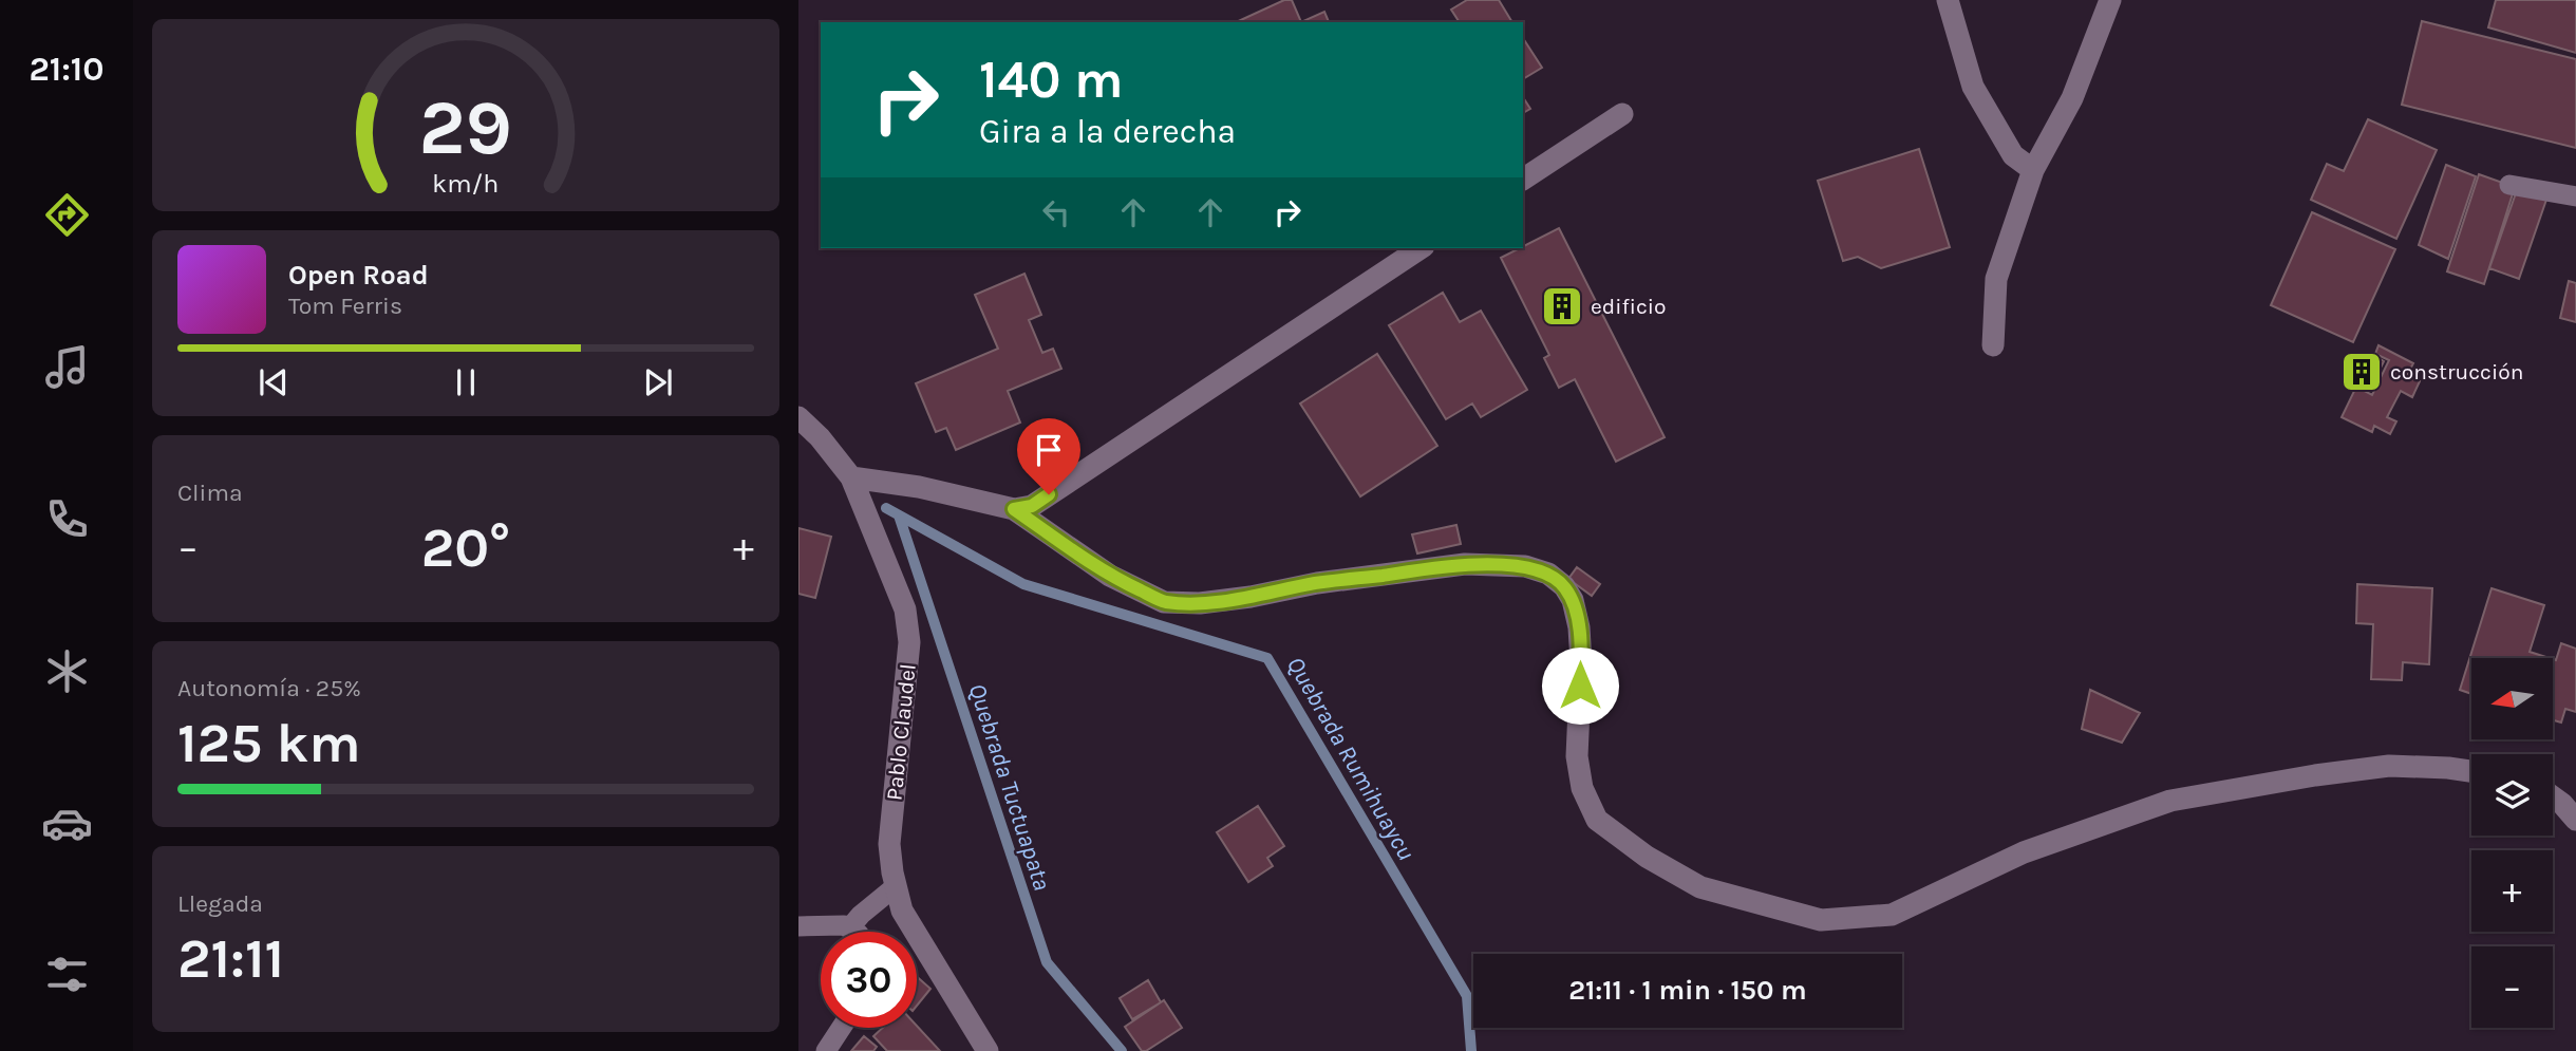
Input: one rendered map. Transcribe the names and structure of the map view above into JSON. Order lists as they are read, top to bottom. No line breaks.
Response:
{"streets":{"street":["Pablo Claudel"]},"water":["Quebrada Rumihuaycu","Quebrada Tuctuapata"],"places":{"building":["edificio","construcción"]},"north":"left","page":{"tabs":"21:10","turn":["140 m","Gira a la derecha"],"song":["Open Road","Tom Ferris"],"tile":["Clima",["Autonomía · 25%","125 km"],["Llegada","21:11"]],"heat":["−","20°","+"],"map_buttons":["+","−"],"limit":"30","trip":"21:11 · 1 min · 150 m","gauge":["29","km/h"]}}
